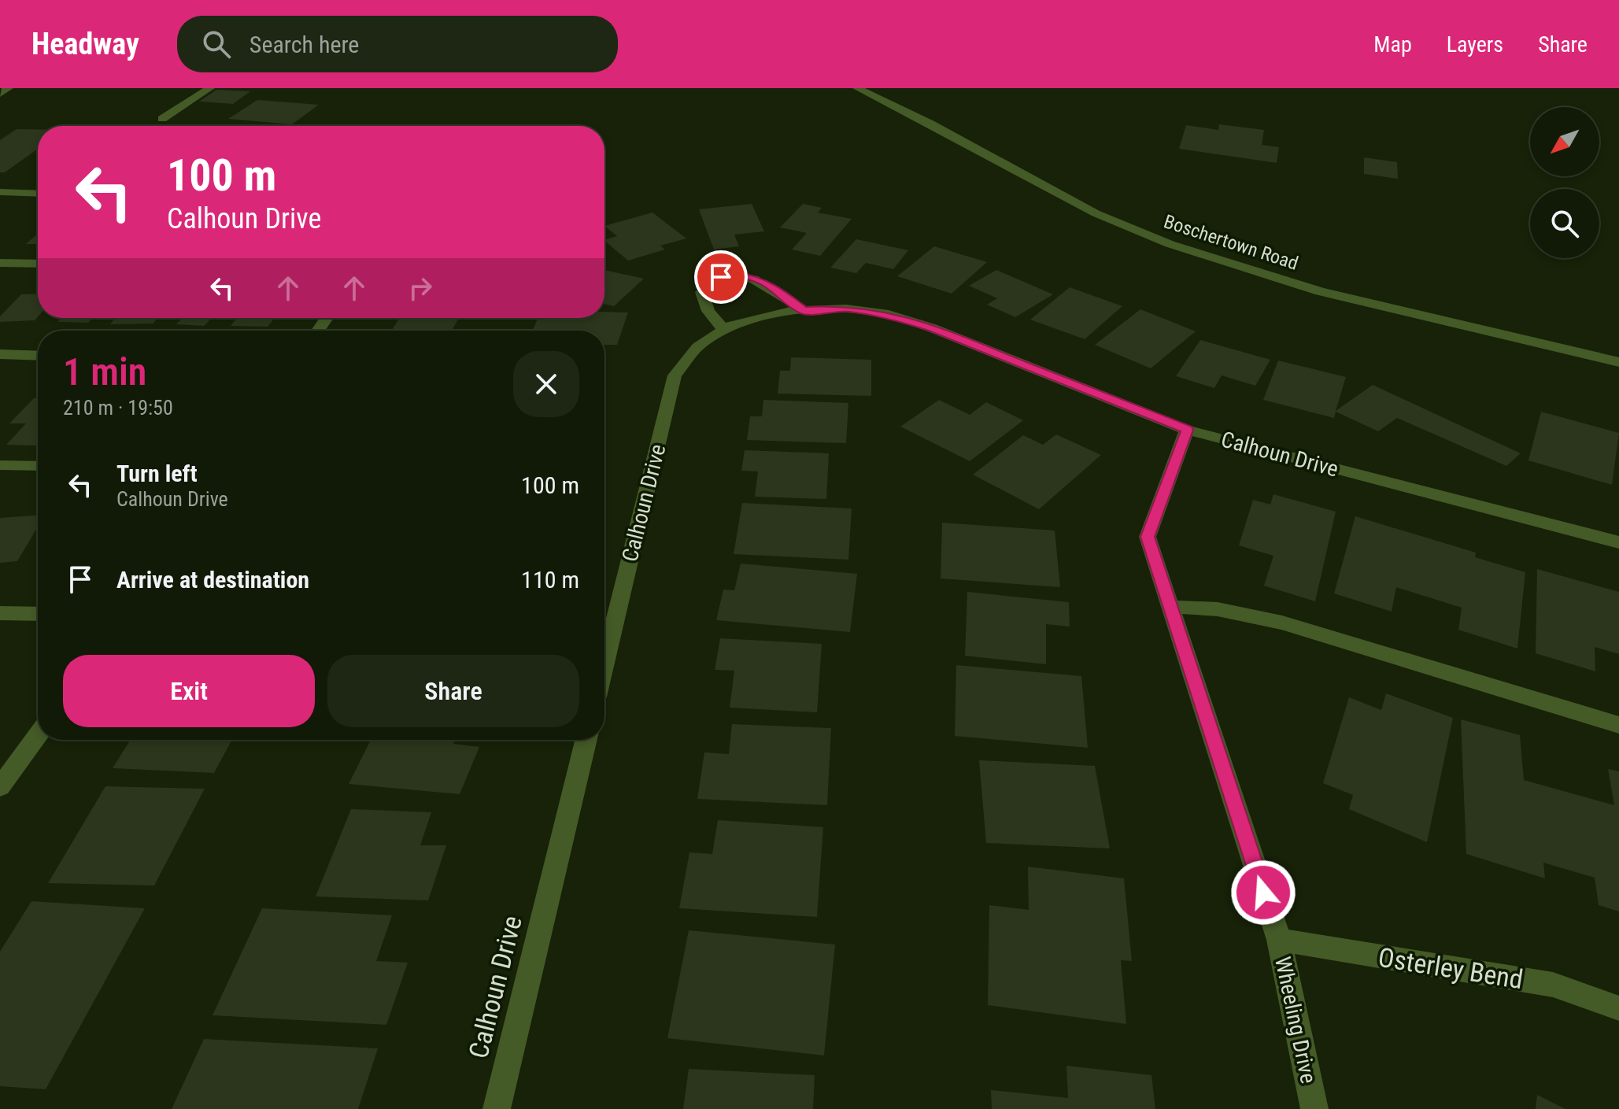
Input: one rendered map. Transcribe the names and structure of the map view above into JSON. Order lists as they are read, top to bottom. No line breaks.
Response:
{"streets":{"street":["Boschertown Road","Calhoun Drive","Osterley Bend","Wheeling Drive"]},"crossings":[["Calhoun Drive","Wheeling Drive"],["Osterley Bend","Wheeling Drive"]],"north":"bottom left","page":{"header":"Headway","search":"Search here","nav":["Map","Layers","Share"],"turn":["100 m","Calhoun Drive"],"heading":["1 min","210 m · 19:50"],"list":[{"name":"Turn left","note":"Calhoun Drive","value":"100 m"},{"name":"Arrive at destination","value":"110 m"}],"buttons":["Exit","Share"]}}
